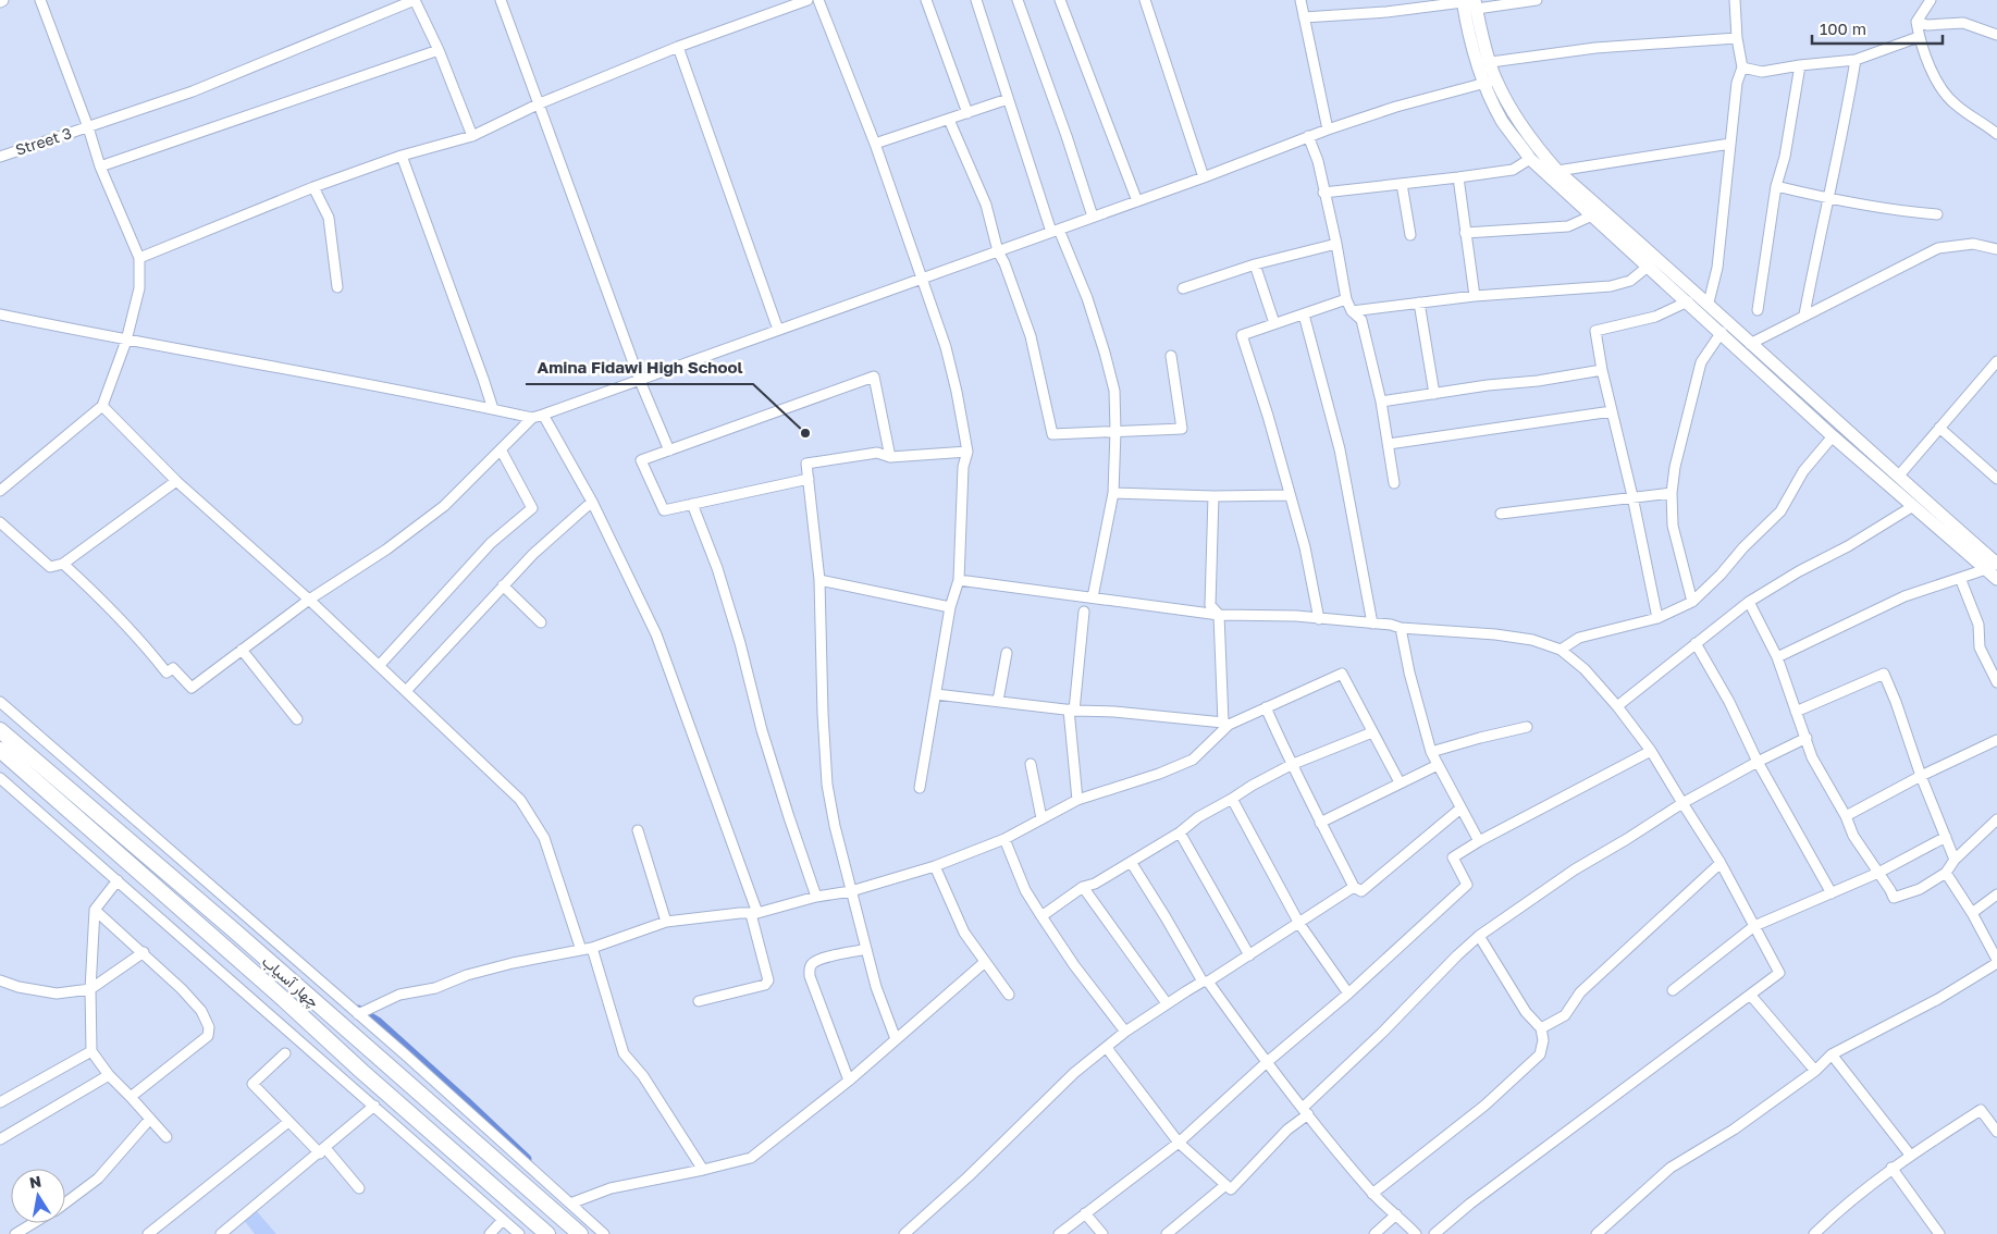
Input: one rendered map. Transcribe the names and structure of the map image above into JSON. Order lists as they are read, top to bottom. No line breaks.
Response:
{"streets":{"highway":["چهار آسیاب"],"street":["Street 3"]},"places":["Amina Fidawi High School"],"scale_bar":"100 m","north":"top"}
